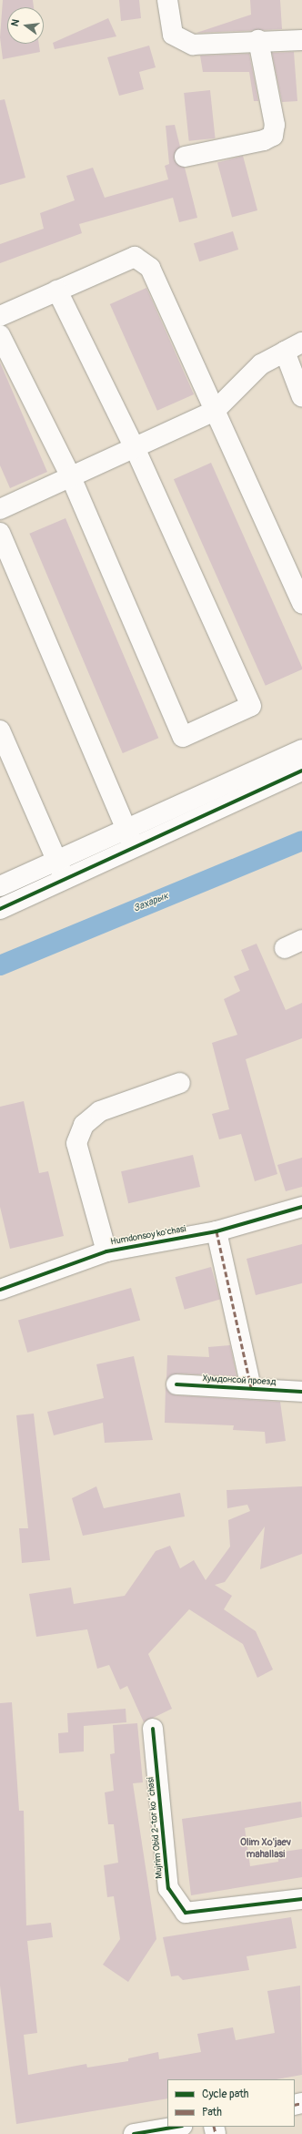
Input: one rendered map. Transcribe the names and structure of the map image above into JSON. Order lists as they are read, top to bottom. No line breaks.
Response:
{"streets":{"street":["Humdonsoy ko'chasi","Хумдонсой проезд","Mujrim Obid 2-tor koʻchasi"]},"crossings":[["Humdonsoy ko'chasi","Хумдонсой проезд"]],"districts":["Olim Xo'jaev mahallasi"],"water":["Захарык"],"legend":["Cycle path","Path"],"north":"left"}
